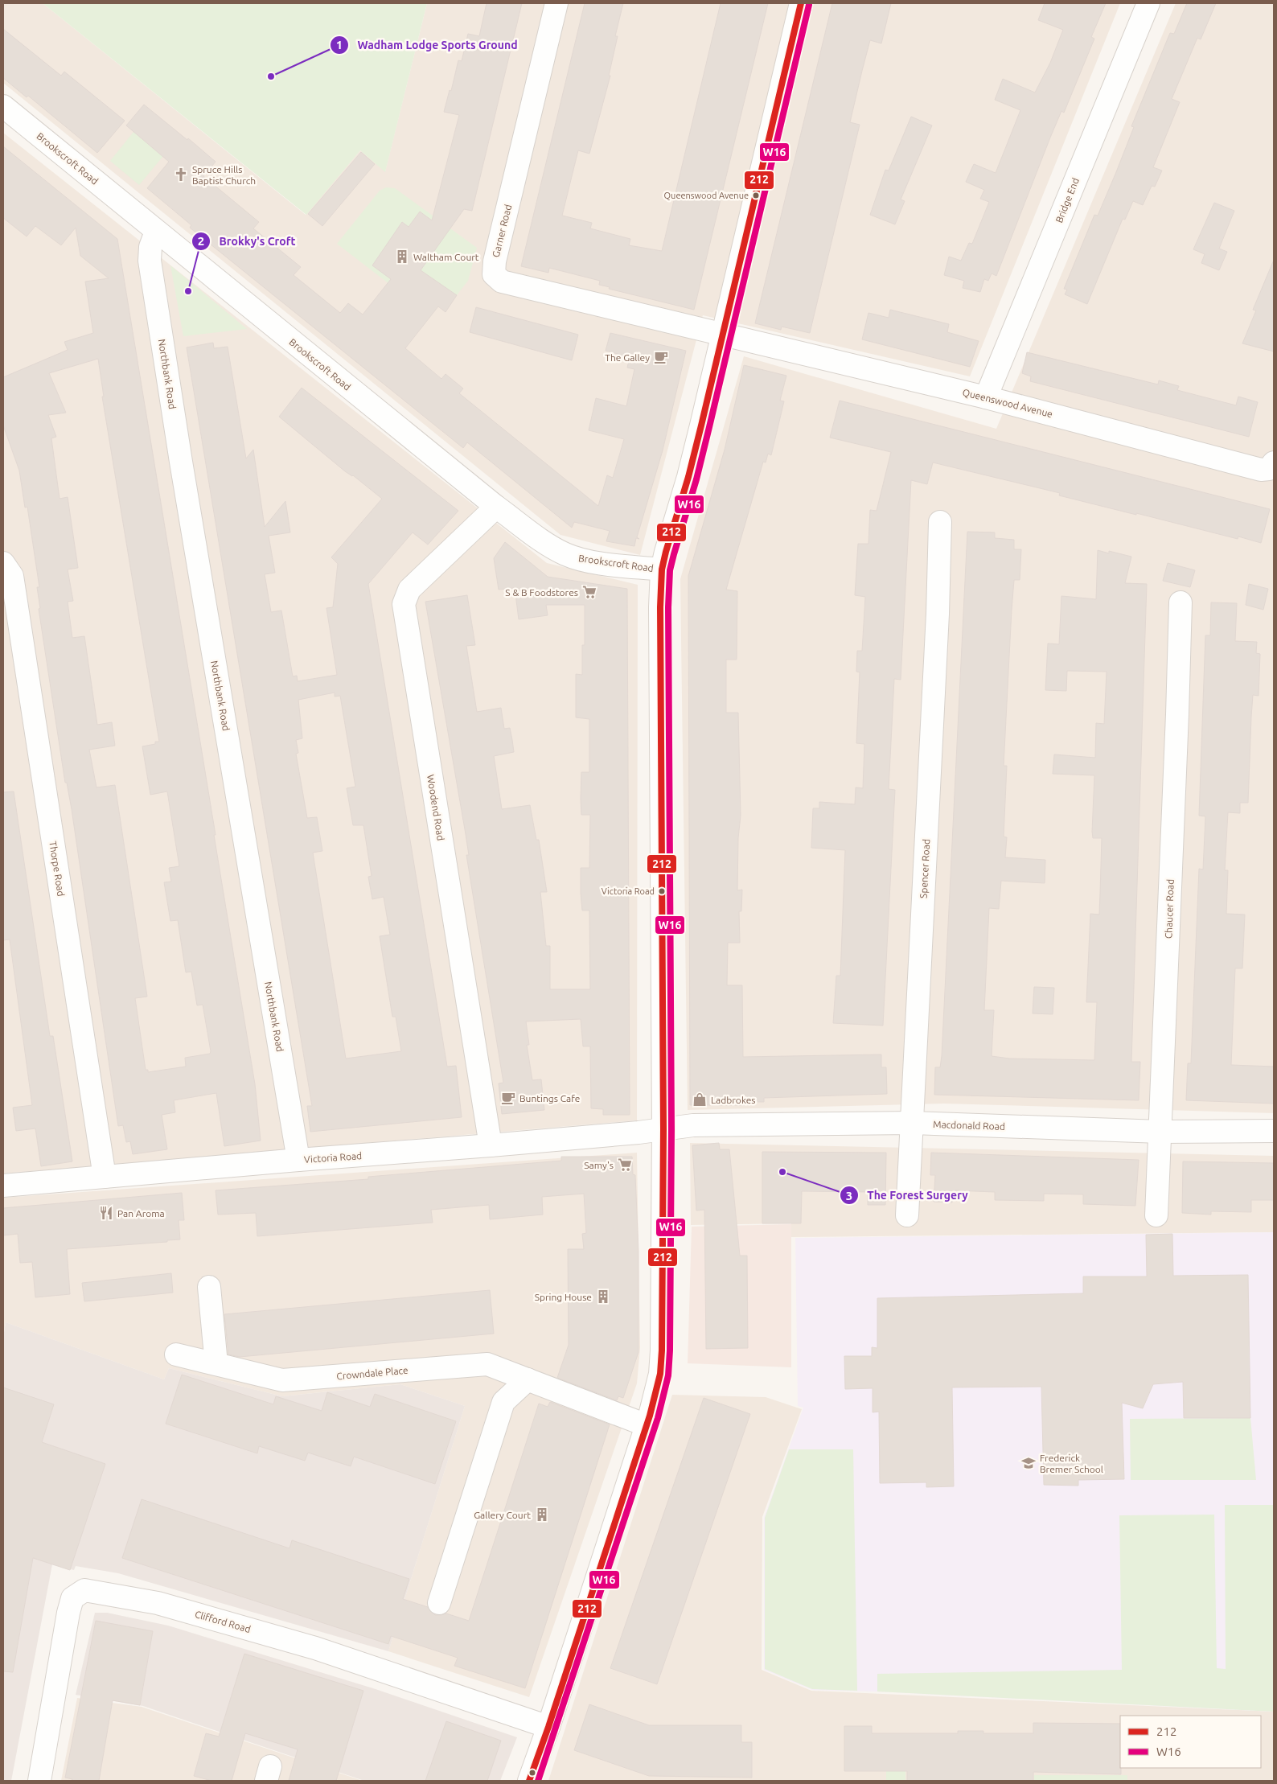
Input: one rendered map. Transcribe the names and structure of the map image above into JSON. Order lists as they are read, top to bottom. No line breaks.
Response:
{"streets":{"street":["Brookscroft Road","Bridge End","Garner Road","Northbank Road","Queenswood Avenue","Woodend Road","Thorpe Road","Spencer Road","Chaucer Road","Macdonald Road","Victoria Road","Crowndale Place","Clifford Road"]},"crossings":[["Brookscroft Road","Northbank Road"],["Brookscroft Road","Woodend Road"],["Bridge End","Queenswood Avenue"],["Garner Road","Queenswood Avenue"],["Northbank Road","Victoria Road"],["Woodend Road","Victoria Road"],["Thorpe Road","Victoria Road"],["Spencer Road","Macdonald Road"],["Chaucer Road","Macdonald Road"],["Macdonald Road","Victoria Road"]],"places":{"other":["Wadham Lodge Sports Ground","Queenswood Avenue","Brokky's Croft","Victoria Road","The Forest Surgery"],"church":["Spruce Hills Baptist Church"],"building":["Waltham Court","Spring House","Gallery Court"],"cafe":["The Galley","Buntings Cafe"],"supermarket":["S & B Foodstores","Samy's"],"shop":["Ladbrokes"],"restaurant":["Pan Aroma"],"school or university":["Frederick Bremer School"]},"lines":["transit line 212","transit line W16"],"legend":["212","W16"]}
